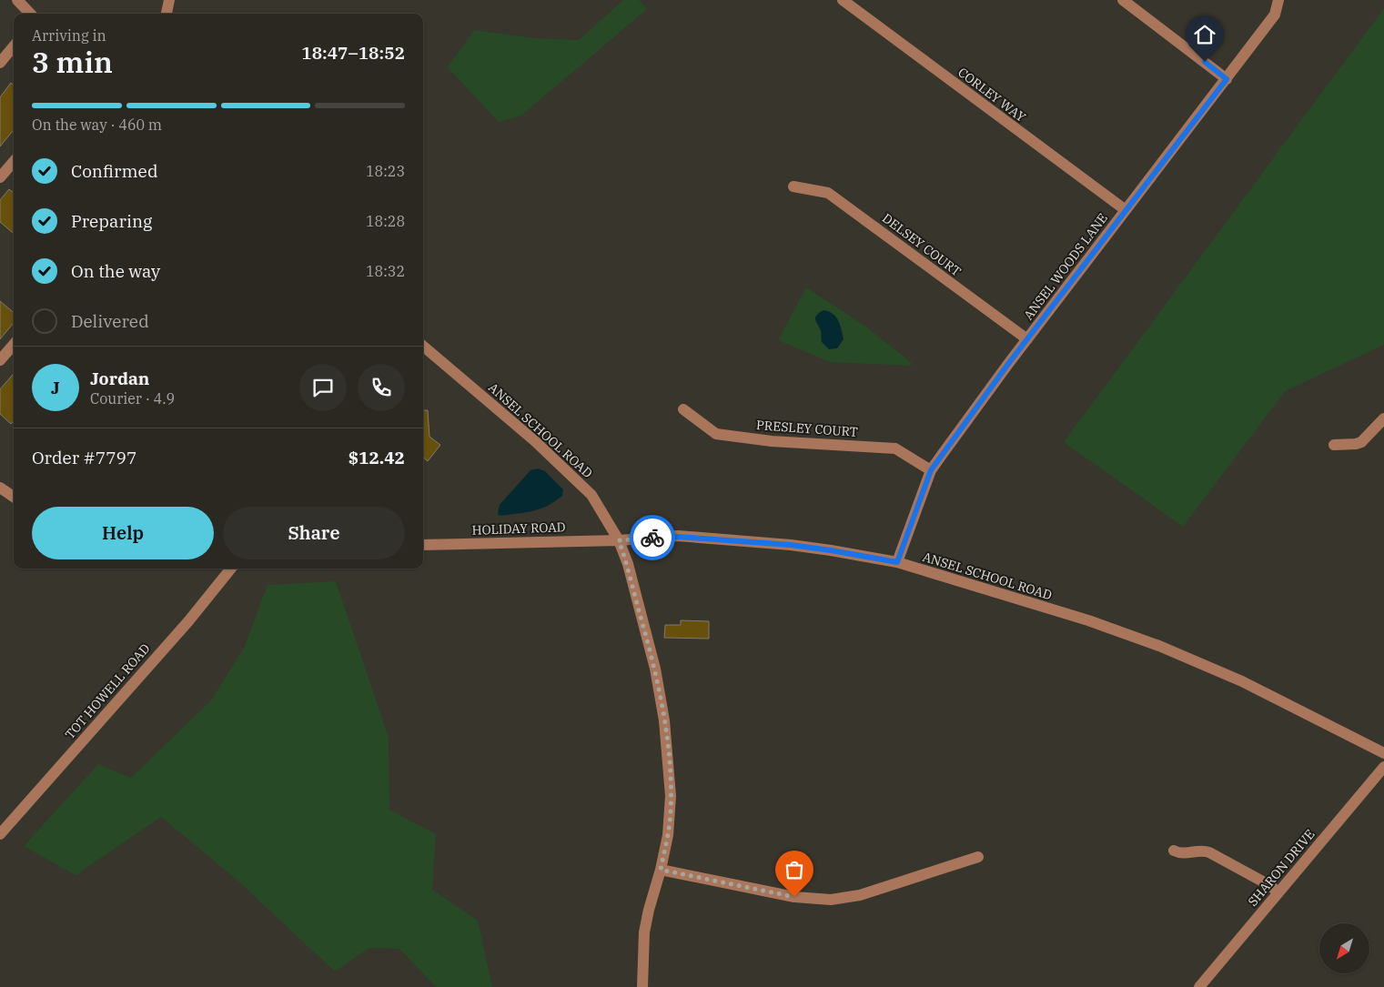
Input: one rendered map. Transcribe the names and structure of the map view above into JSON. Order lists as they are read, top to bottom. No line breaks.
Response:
{"streets":{"street":["CORLEY WAY","DELSEY COURT","ANSEL WOODS LANE","PRESLEY COURT","ANSEL SCHOOL ROAD","HOLIDAY ROAD","TOT HOWELL ROAD","SHARON DRIVE"]},"crossings":[["CORLEY WAY","ANSEL WOODS LANE"],["DELSEY COURT","ANSEL WOODS LANE"],["ANSEL WOODS LANE","PRESLEY COURT"],["ANSEL WOODS LANE","ANSEL SCHOOL ROAD"],["ANSEL SCHOOL ROAD","HOLIDAY ROAD"]],"north":"bottom left","page":{"heading":["3 min","Arriving in","18:47–18:52"],"panel":["Jordan","Courier · 4.9","Order #7797","$12.42"],"bar":"On the way · 460 m","list":[["Confirmed","18:23"],["Preparing","18:28"],["On the way","18:32"],"Delivered"],"round":"J","buttons":["Help","Share"]}}
